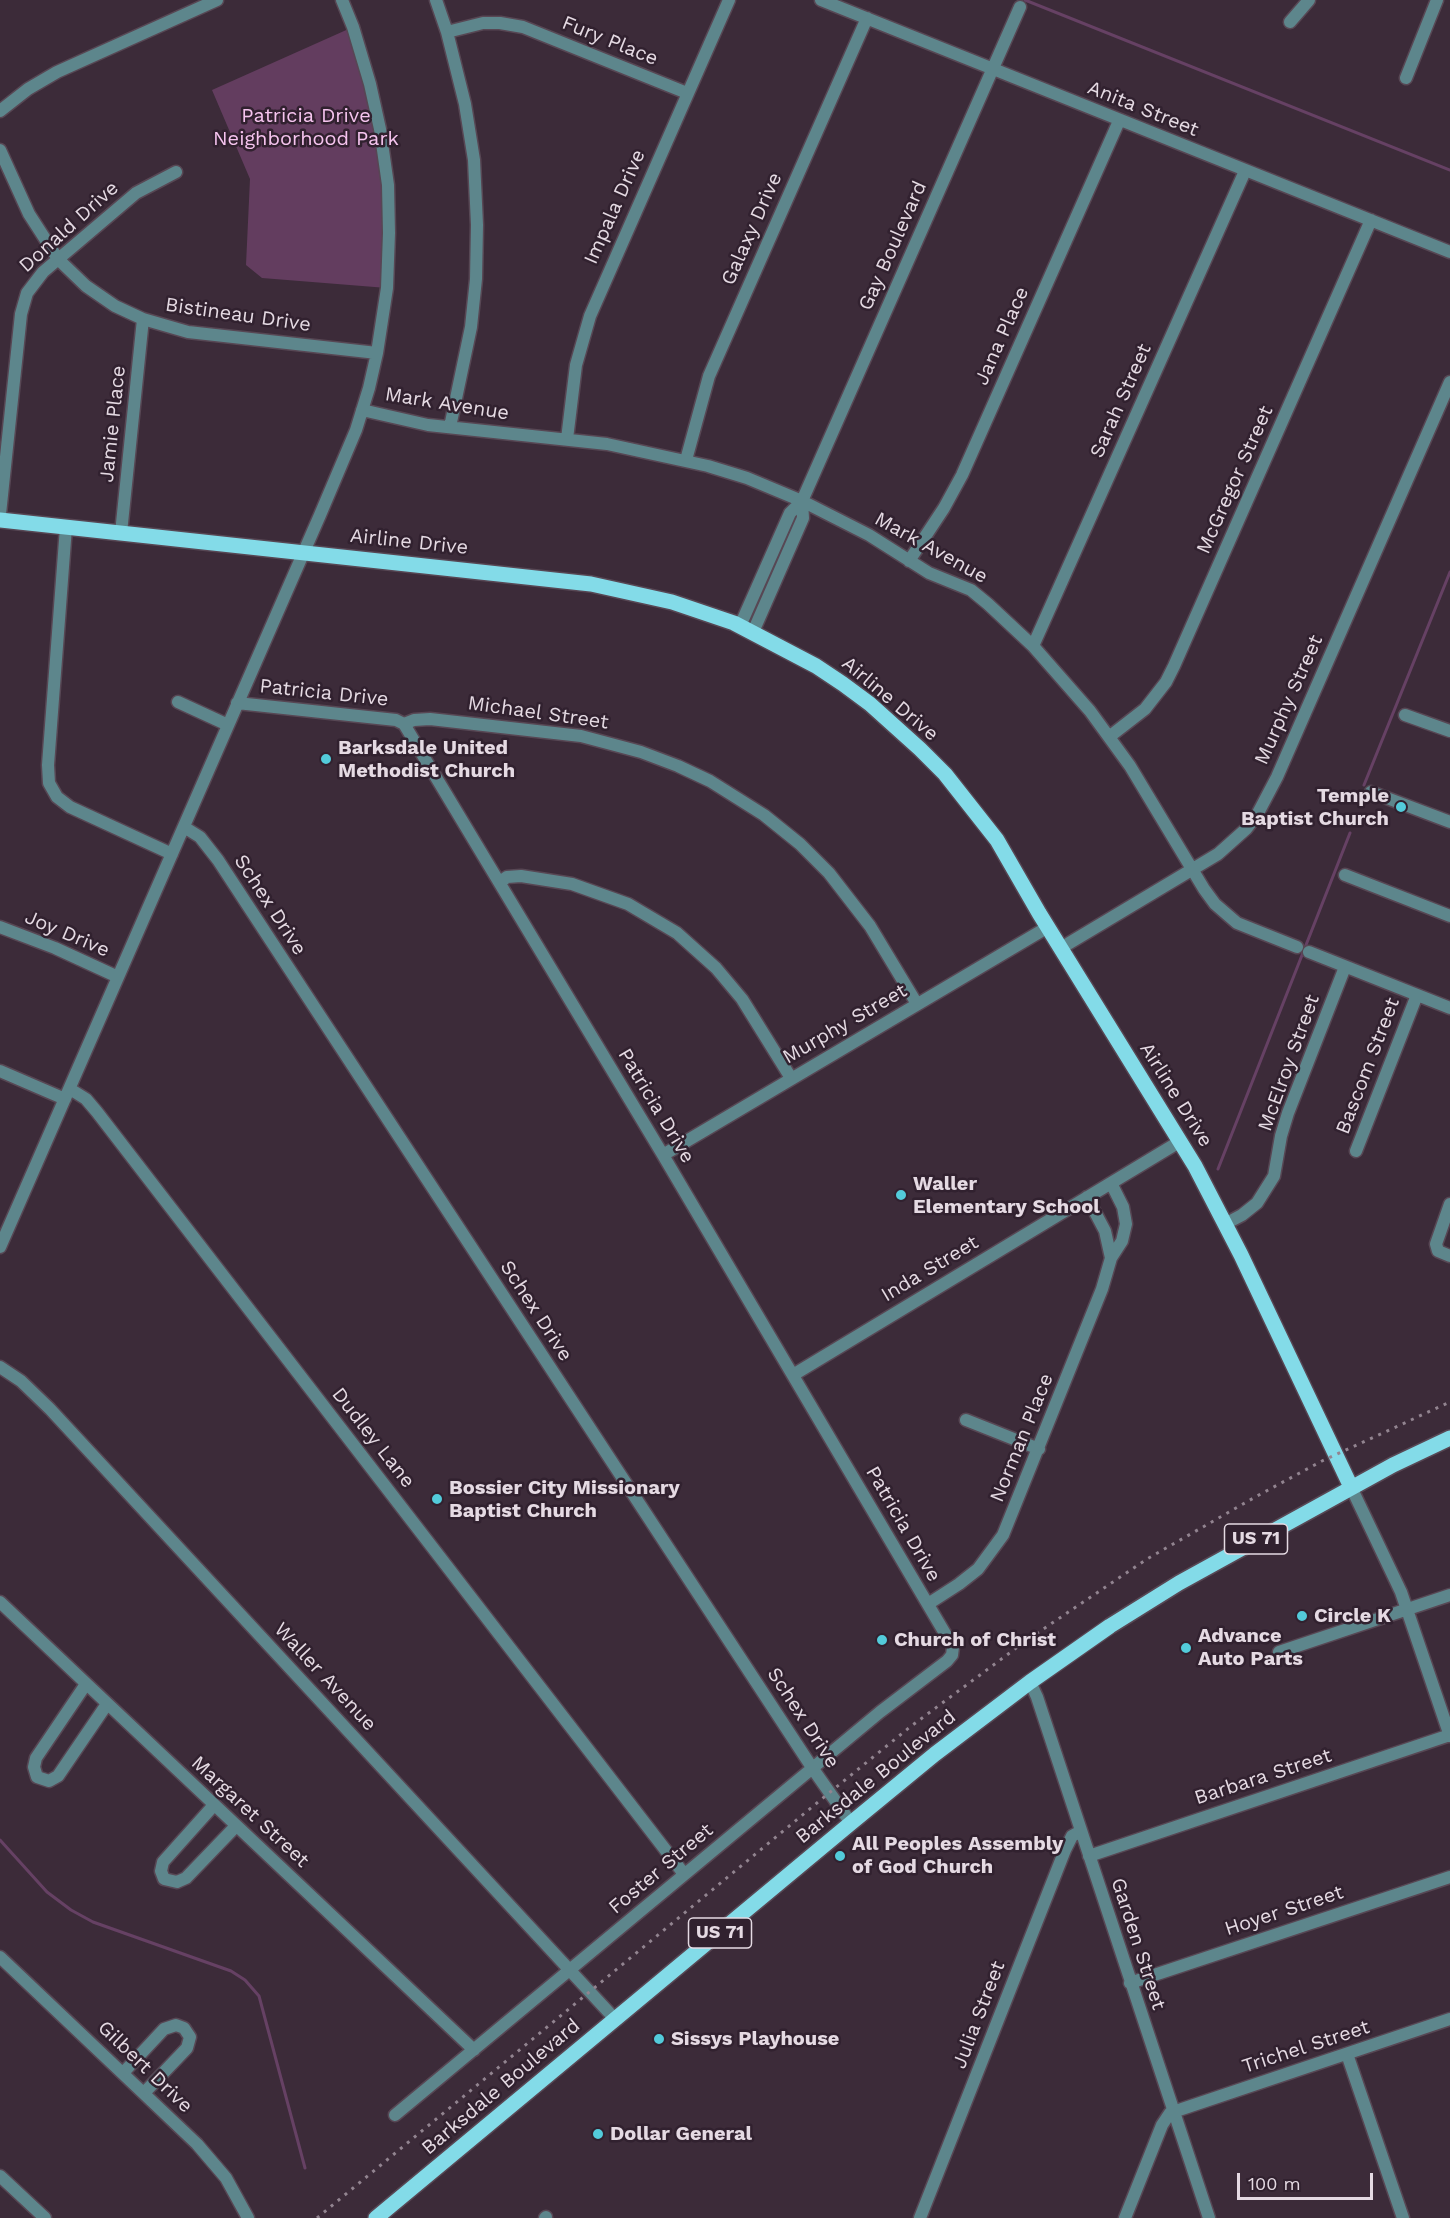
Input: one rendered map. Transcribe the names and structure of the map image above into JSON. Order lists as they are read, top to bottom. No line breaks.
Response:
{"streets":{"main road":["Airline Drive","US 71","Barksdale Boulevard"],"street":["Fury Place","Anita Street","Impala Drive","Donald Drive","Galaxy Drive","Gay Boulevard","Bistineau Drive","Jana Place","Sarah Street","Mark Avenue","Jamie Place","McGregor Street","Patricia Drive","Murphy Street","Michael Street","Schex Drive","Joy Drive","McElroy Street","Bascom Street","Inda Street","Dudley Lane","Norman Place","Waller Avenue","Barbara Street","Margaret Street","Foster Street","Hoyer Street","Garden Street","Julia Street","Trichel Street","Gilbert Drive"]},"crossings":[["Fury Place","Impala Drive"],["Anita Street","Galaxy Drive"],["Anita Street","Gay Boulevard"],["Anita Street","Jana Place"],["Anita Street","Sarah Street"],["Anita Street","McGregor Street"],["Impala Drive","Mark Avenue"],["Donald Drive","Bistineau Drive"],["Galaxy Drive","Mark Avenue"],["Gay Boulevard","Mark Avenue"],["Gay Boulevard","Airline Drive"],["Bistineau Drive","Jamie Place"],["Bistineau Drive","Patricia Drive"],["Jana Place","Mark Avenue"],["Sarah Street","Mark Avenue"],["Mark Avenue","McGregor Street"],["Mark Avenue","Patricia Drive"],["Mark Avenue","Murphy Street"],["Mark Avenue","McElroy Street"],["Mark Avenue","Bascom Street"],["Jamie Place","Airline Drive"],["Airline Drive","Patricia Drive"],["Airline Drive","Murphy Street"],["Airline Drive","McElroy Street"],["Airline Drive","Inda Street"],["Airline Drive","Barksdale Boulevard"],["Patricia Drive","Murphy Street"],["Patricia Drive","Michael Street"],["Patricia Drive","Schex Drive"],["Patricia Drive","Joy Drive"],["Patricia Drive","Inda Street"],["Patricia Drive","Dudley Lane"],["Patricia Drive","Norman Place"],["Patricia Drive","Foster Street"],["Murphy Street","Michael Street"],["Schex Drive","Barksdale Boulevard"],["Schex Drive","Foster Street"],["Inda Street","Norman Place"],["Dudley Lane","Foster Street"],["Waller Avenue","Barksdale Boulevard"],["Waller Avenue","Foster Street"],["Barksdale Boulevard","Garden Street"],["Barbara Street","Garden Street"],["Margaret Street","Foster Street"],["Hoyer Street","Garden Street"],["Garden Street","Julia Street"],["Garden Street","Trichel Street"]],"parks":["Patricia Drive Neighborhood Park"],"places":["Barksdale United Methodist Church","Temple Baptist Church","Waller Elementary School","Bossier City Missionary Baptist Church","Circle K","Church of Christ","Advance Auto Parts","All Peoples Assembly of God Church","Sissys Playhouse","Dollar General"],"scale_bar":"100 m"}
